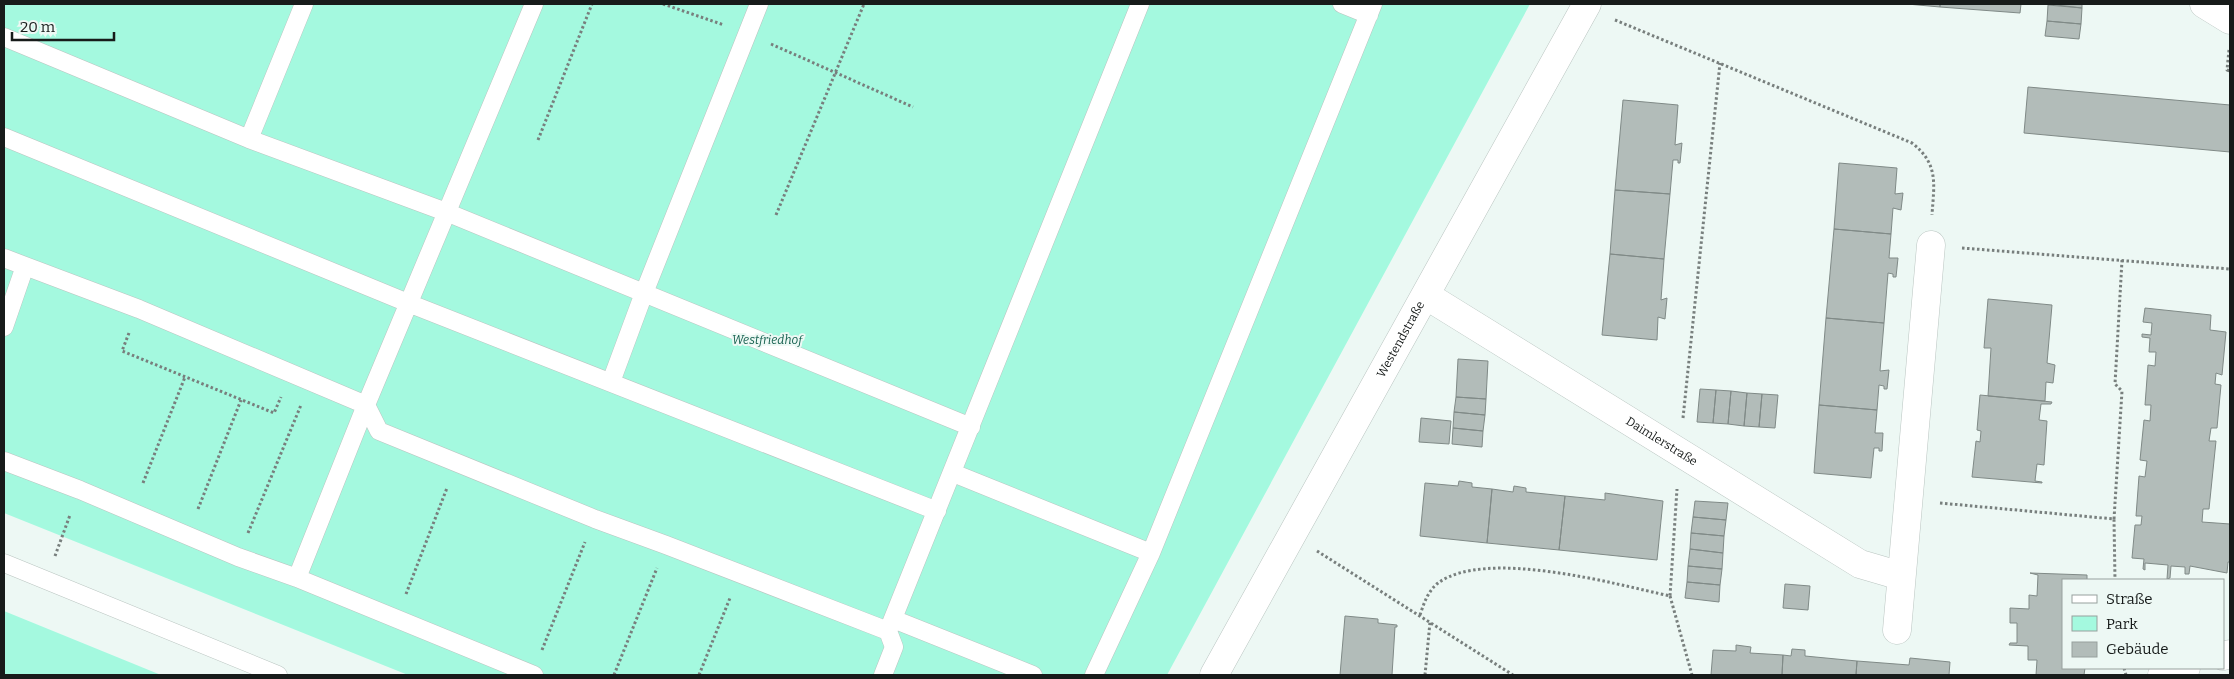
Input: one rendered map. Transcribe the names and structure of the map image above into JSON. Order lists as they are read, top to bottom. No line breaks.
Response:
{"streets":{"street":["Westendstraße","Daimlerstraße"]},"crossings":[["Westendstraße","Daimlerstraße"]],"parks":["Westfriedhof"],"legend":["Straße","Park","Gebäude"],"scale_bar":"20 m"}
